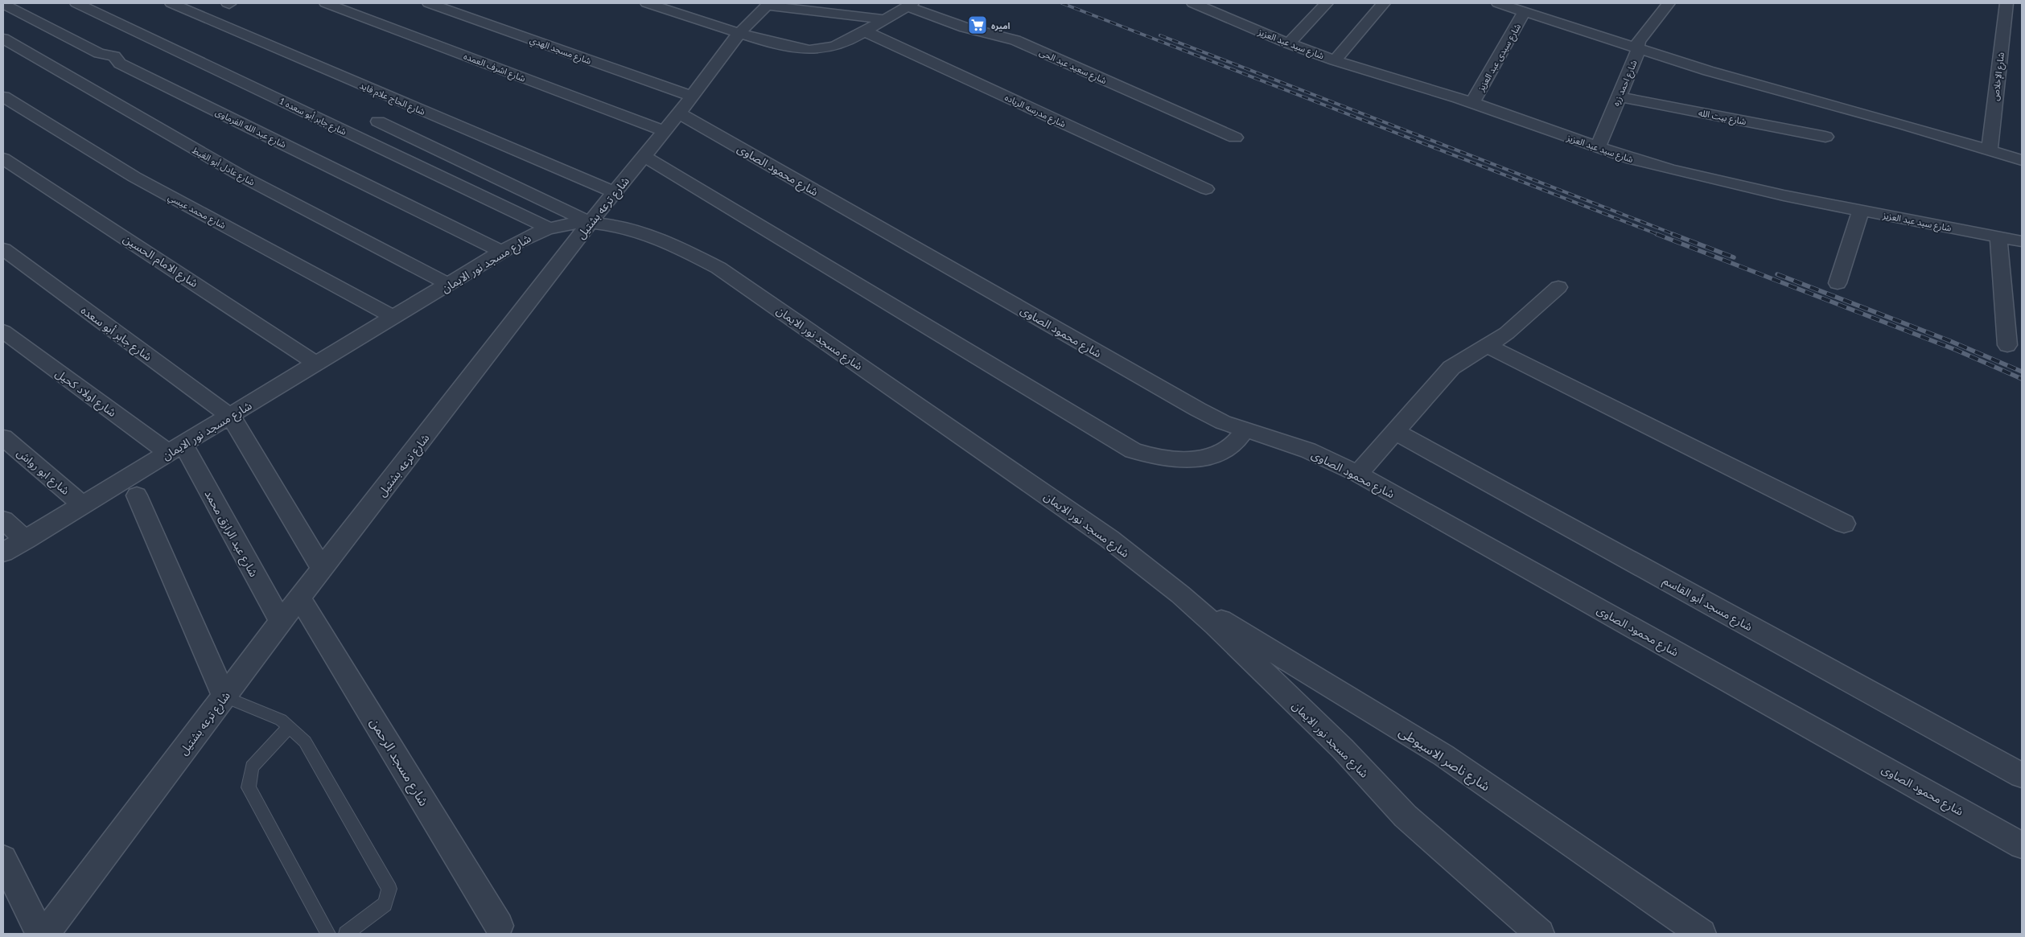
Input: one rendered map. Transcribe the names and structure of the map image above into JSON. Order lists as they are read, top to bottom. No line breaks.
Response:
{"streets":{"street":["شارع سيد عبد العزيز","شارع مسجد الهدي","شارع سيدى عبد العزيز","شارع سعيد عبد الحى","شارع اشرف العمده","شارع الإخلاص","شارع احمد زره","شارع الحاج علام فايد","شارع مدرسه الرياده","شارع جابر أبو سعده 1","شارع بيت الله","شارع عبد الله الفرماوى","شارع عادل أبو الغيط","شارع محمود الصاوى","شارع ترعه بشتيل","شارع محمد عيسي","شارع الامام الحسين","شارع مسجد نور الايمان","شارع جابر أبو سعده","شارع اولاد كحيل","شارع ابو رواش","شارع عبد الرازق محمد","شارع مسجد أبو القاسم","شارع ناصر الاسيوطى","شارع مسجد الرحمن"]},"crossings":[["شارع سيد عبد العزيز","شارع سيدى عبد العزيز"],["شارع سيد عبد العزيز","شارع احمد زره"],["شارع مسجد الهدي","شارع ترعه بشتيل"],["شارع اشرف العمده","شارع ترعه بشتيل"],["شارع احمد زره","شارع بيت الله"],["شارع الحاج علام فايد","شارع ترعه بشتيل"],["شارع جابر أبو سعده 1","شارع مسجد نور الايمان"],["شارع عبد الله الفرماوى","شارع مسجد نور الايمان"],["شارع عادل أبو الغيط","شارع مسجد نور الايمان"],["شارع محمود الصاوى","شارع ترعه بشتيل"],["شارع ترعه بشتيل","شارع مسجد نور الايمان"],["شارع ترعه بشتيل","شارع عبد الرازق محمد"],["شارع ترعه بشتيل","شارع مسجد الرحمن"],["شارع محمد عيسي","شارع مسجد نور الايمان"],["شارع الامام الحسين","شارع مسجد نور الايمان"],["شارع مسجد نور الايمان","شارع جابر أبو سعده"],["شارع مسجد نور الايمان","شارع اولاد كحيل"],["شارع مسجد نور الايمان","شارع ابو رواش"],["شارع مسجد نور الايمان","شارع عبد الرازق محمد"],["شارع مسجد نور الايمان","شارع ناصر الاسيوطى"],["شارع اولاد كحيل","شارع عبد الرازق محمد"]],"places":{"supermarket":["اميره"]}}
